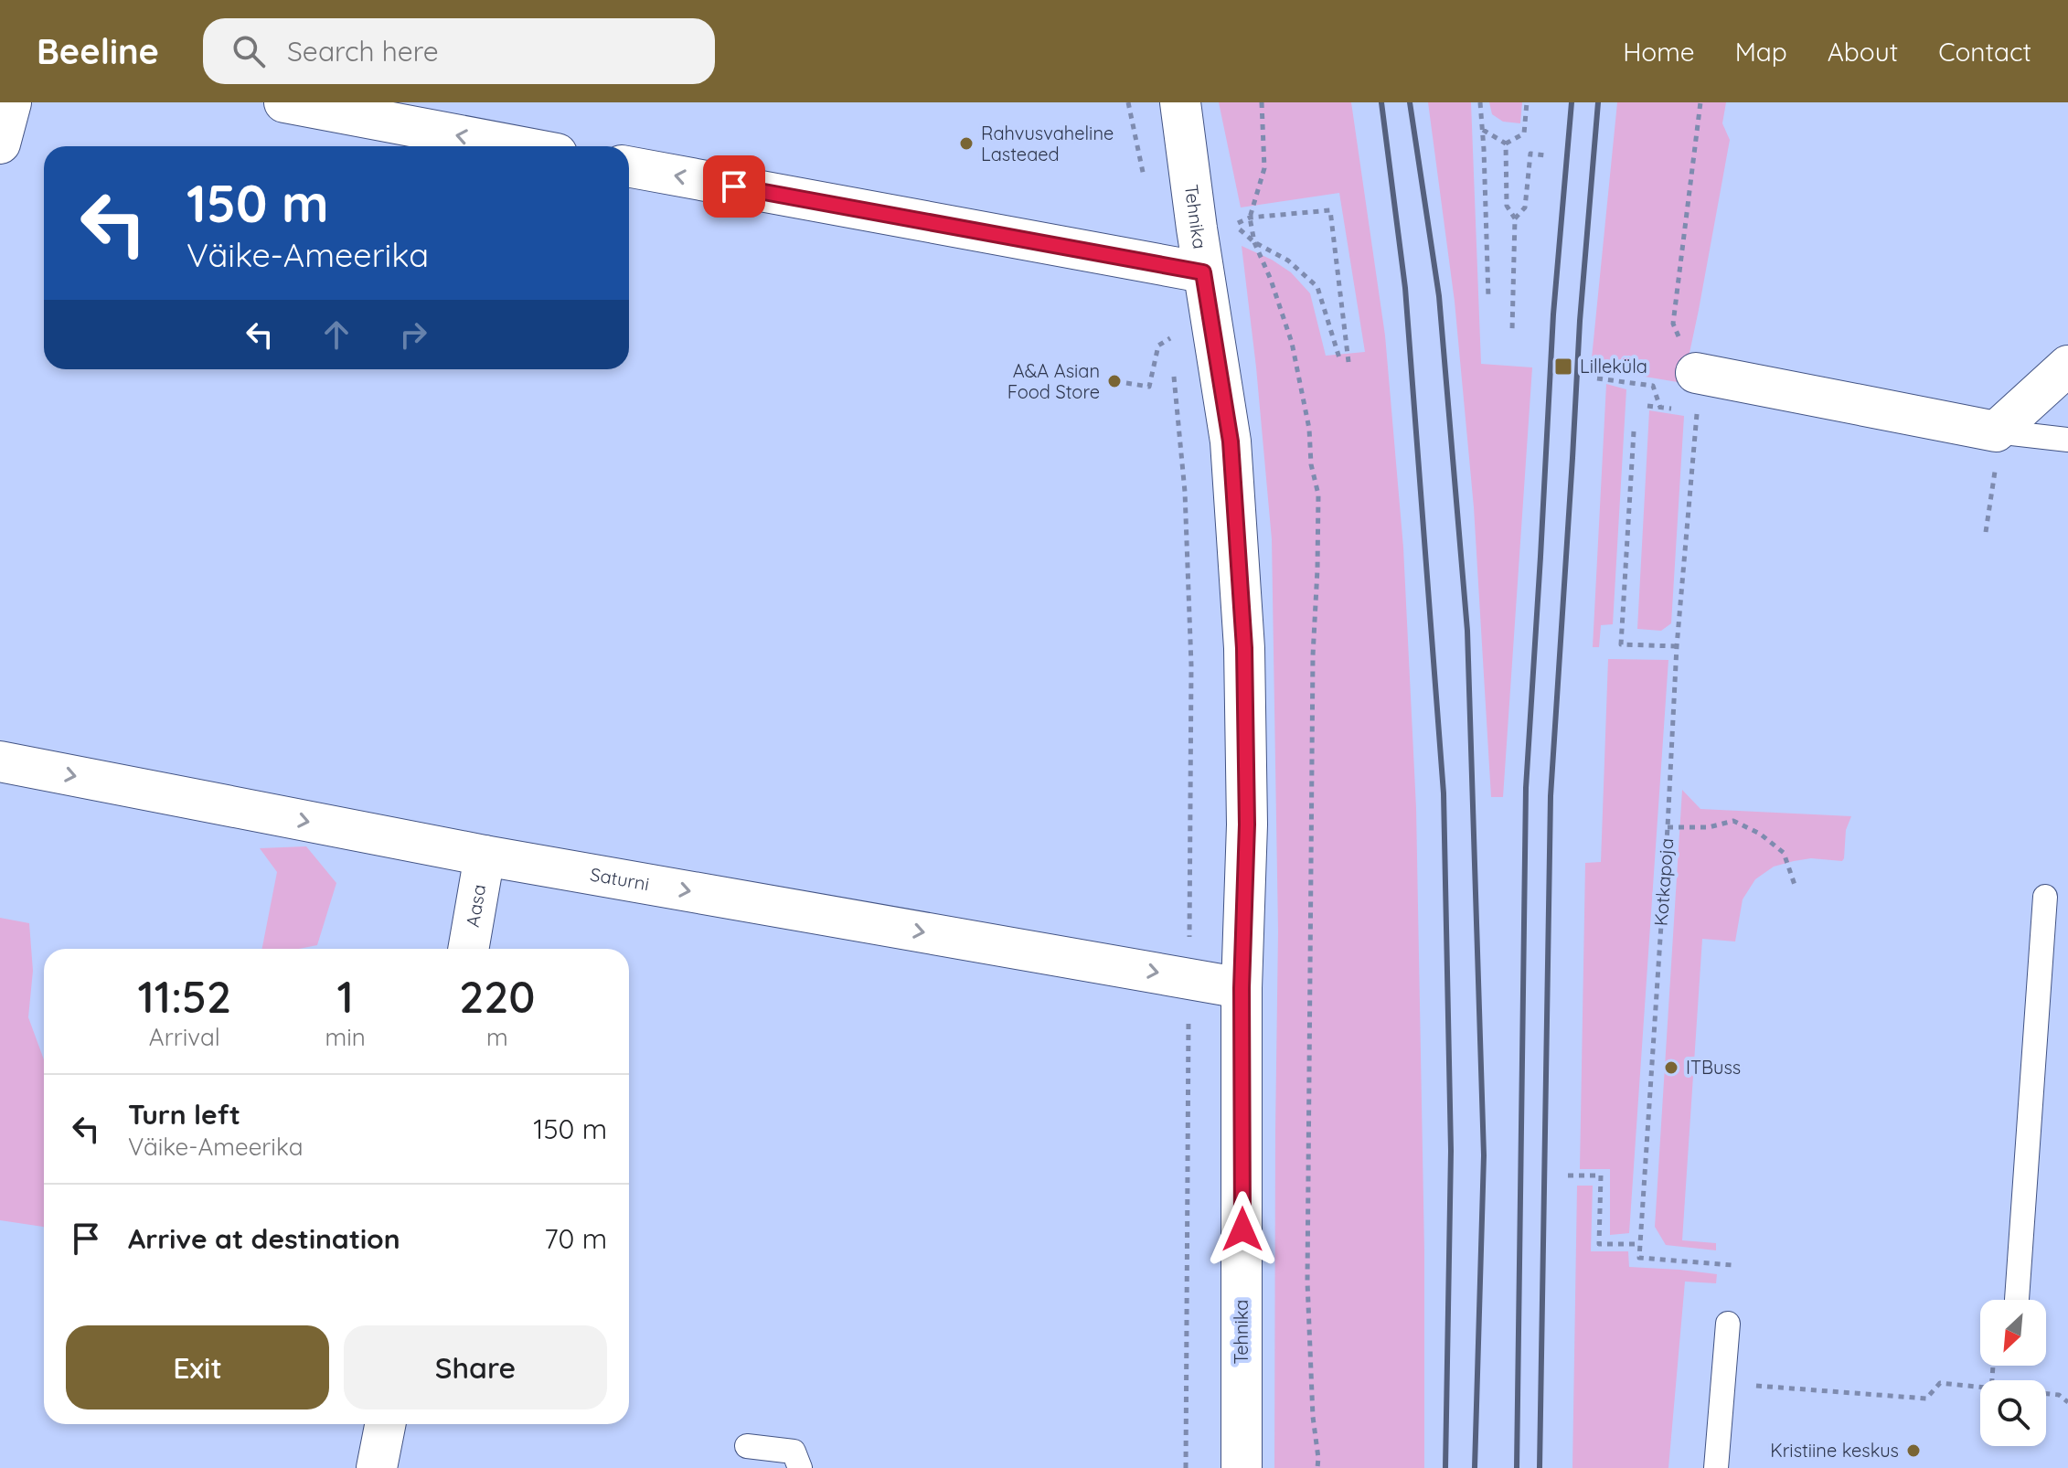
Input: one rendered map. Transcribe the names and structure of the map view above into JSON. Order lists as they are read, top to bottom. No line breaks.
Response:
{"streets":{"street":["Tehnika","Saturni","Aasa"],"path":["Kotkapoja"]},"crossings":[["Tehnika","Saturni"],["Saturni","Aasa"]],"one_way":["Saturni"],"places":{"other":["Rahvusvaheline Lasteaed","A&A Asian Food Store","ITBuss","Kristiine keskus"],"transit":["Lilleküla"]},"north":"bottom left","page":{"header":"Beeline","search":"Search here","nav":["Home","Map","About","Contact"],"turn":["150 m","Väike-Ameerika"],"eta":["11:52","Arrival","1","min","220","m"],"list":[{"name":"Turn left","note":"Väike-Ameerika","value":"150 m"},{"name":"Arrive at destination","value":"70 m"}],"buttons":["Exit","Share"]}}
